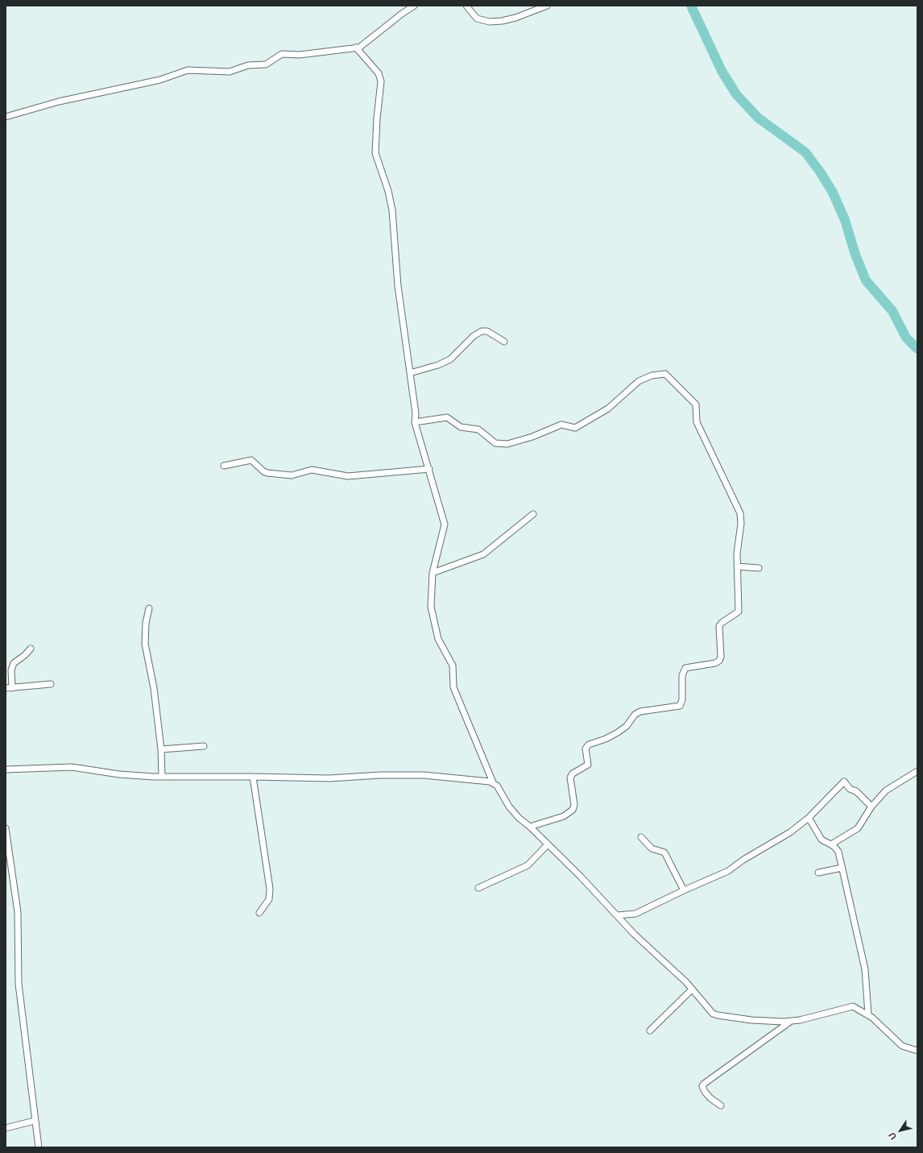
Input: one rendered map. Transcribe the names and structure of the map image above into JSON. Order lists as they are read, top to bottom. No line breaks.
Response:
{"north":"bottom left"}
